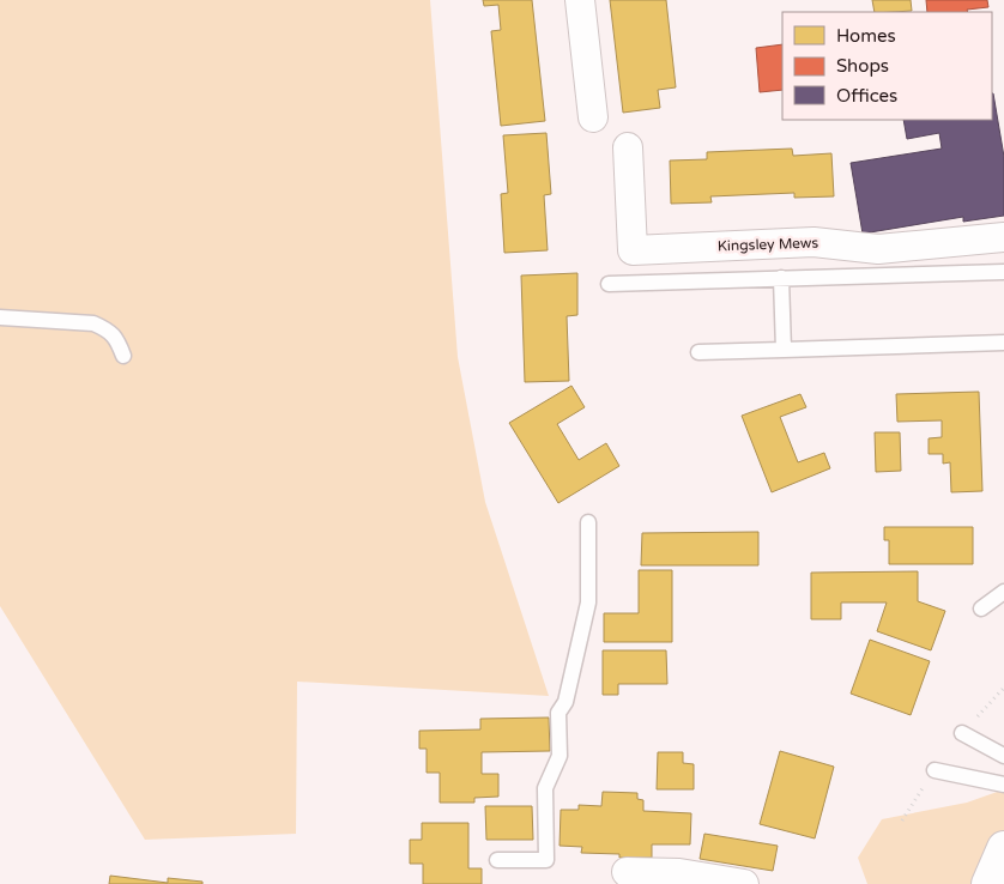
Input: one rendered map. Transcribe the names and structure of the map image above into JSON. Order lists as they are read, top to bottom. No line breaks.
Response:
{"streets":{"street":["Kingsley Mews"]},"legend":["Homes","Shops","Offices"]}
